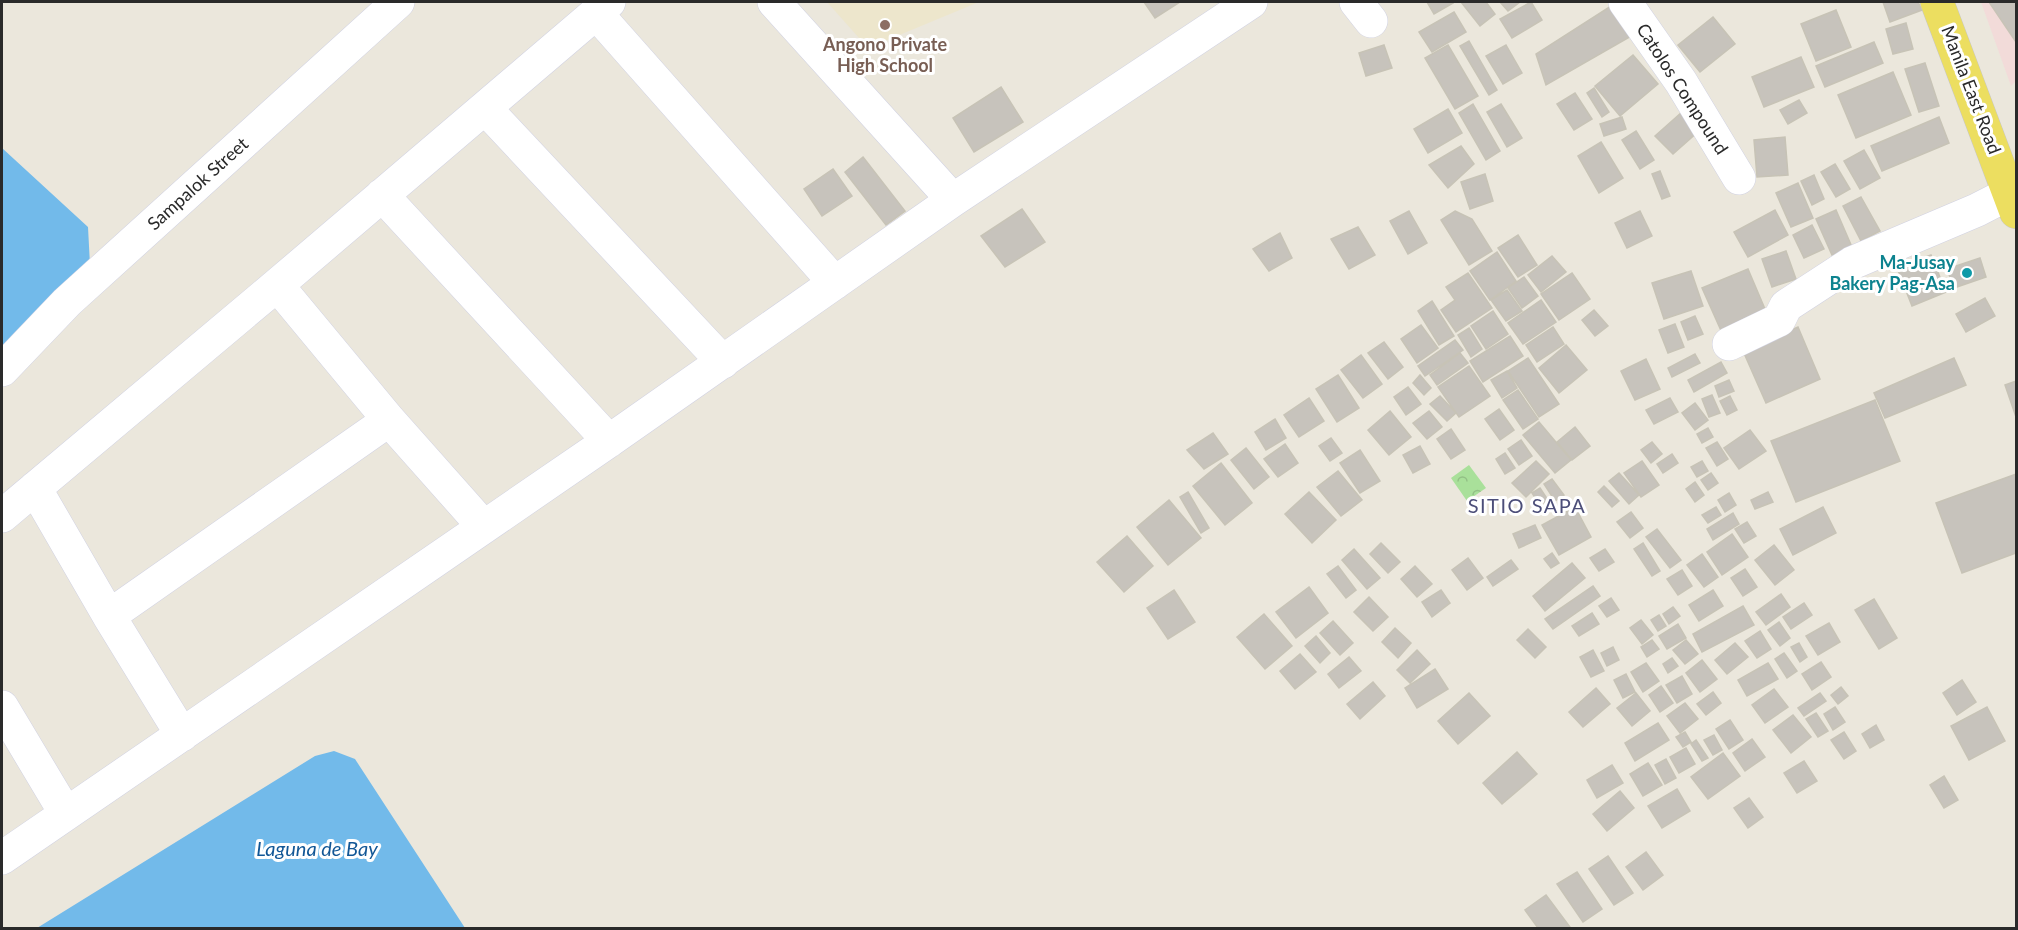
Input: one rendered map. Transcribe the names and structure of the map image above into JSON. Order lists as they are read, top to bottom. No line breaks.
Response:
{"streets":{"main road":["Manila East Road"],"street":["Catolos Compound","Sampalok Street"]},"districts":["SITIO SAPA"],"water":["Laguna de Bay"],"places":["Angono Private High School","Ma-Jusay Bakery Pag-Asa"]}
